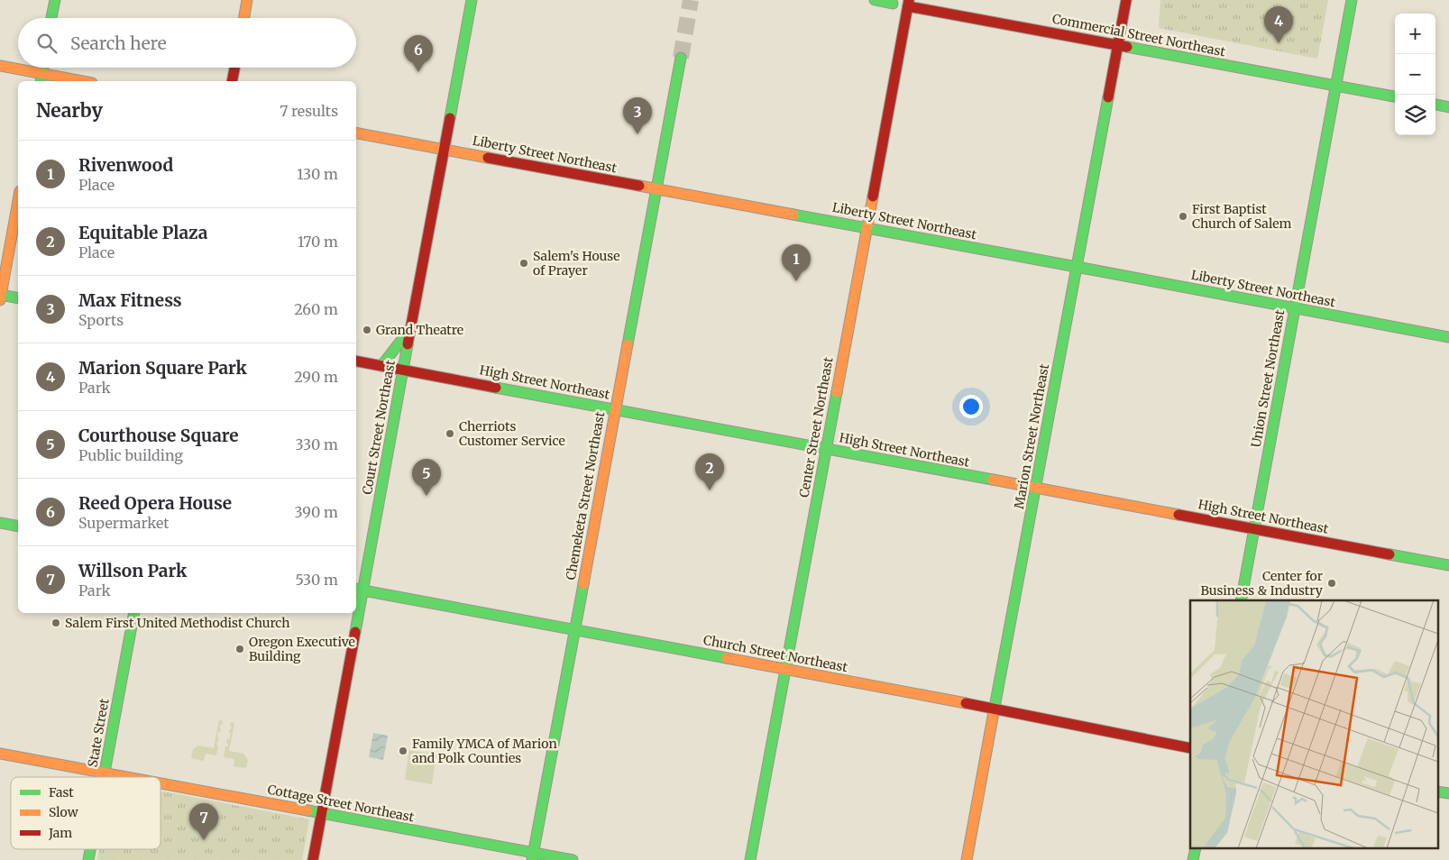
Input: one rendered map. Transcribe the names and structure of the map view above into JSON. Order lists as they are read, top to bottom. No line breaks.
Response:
{"streets":{"main road":["Commercial Street Northeast","Liberty Street Northeast","Union Street Northeast","High Street Northeast","Court Street Northeast","Center Street Northeast","Marion Street Northeast","Chemeketa Street Northeast","Church Street Northeast","State Street","Cottage Street Northeast"]},"crossings":[["Commercial Street Northeast","Union Street Northeast"],["Commercial Street Northeast","Center Street Northeast"],["Commercial Street Northeast","Marion Street Northeast"],["Liberty Street Northeast","Union Street Northeast"],["Liberty Street Northeast","Court Street Northeast"],["Liberty Street Northeast","Center Street Northeast"],["Liberty Street Northeast","Marion Street Northeast"],["Liberty Street Northeast","Chemeketa Street Northeast"],["Union Street Northeast","High Street Northeast"],["High Street Northeast","Court Street Northeast"],["High Street Northeast","Center Street Northeast"],["High Street Northeast","Marion Street Northeast"],["High Street Northeast","Chemeketa Street Northeast"],["Court Street Northeast","Church Street Northeast"],["Court Street Northeast","Cottage Street Northeast"],["Center Street Northeast","Church Street Northeast"],["Marion Street Northeast","Church Street Northeast"],["Chemeketa Street Northeast","Church Street Northeast"],["Chemeketa Street Northeast","Cottage Street Northeast"],["State Street","Cottage Street Northeast"]],"places":["First Baptist Church of Salem","Salem's House of Prayer","Grand Theatre","Cherriots Customer Service","Center for Business & Industry","Salem First United Methodist Church","Oregon Executive Building","Family YMCA of Marion and Polk Counties"],"legend":["Fast","Slow","Jam"],"page":{"pins":["4","6","3","1","2","5","7"],"map_buttons":["+","−"],"search":"Search here","heading":["Nearby","7 results"],"list":[{"mark":"1","name":"Rivenwood","note":"Place","value":"130 m"},{"mark":"2","name":"Equitable Plaza","note":"Place","value":"170 m"},{"mark":"3","name":"Max Fitness","note":"Sports","value":"260 m"},{"mark":"4","name":"Marion Square Park","note":"Park","value":"290 m"},{"mark":"5","name":"Courthouse Square","note":"Public building","value":"330 m"},{"mark":"6","name":"Reed Opera House","note":"Supermarket","value":"390 m"},{"mark":"7","name":"Willson Park","note":"Park","value":"530 m"}]}}
